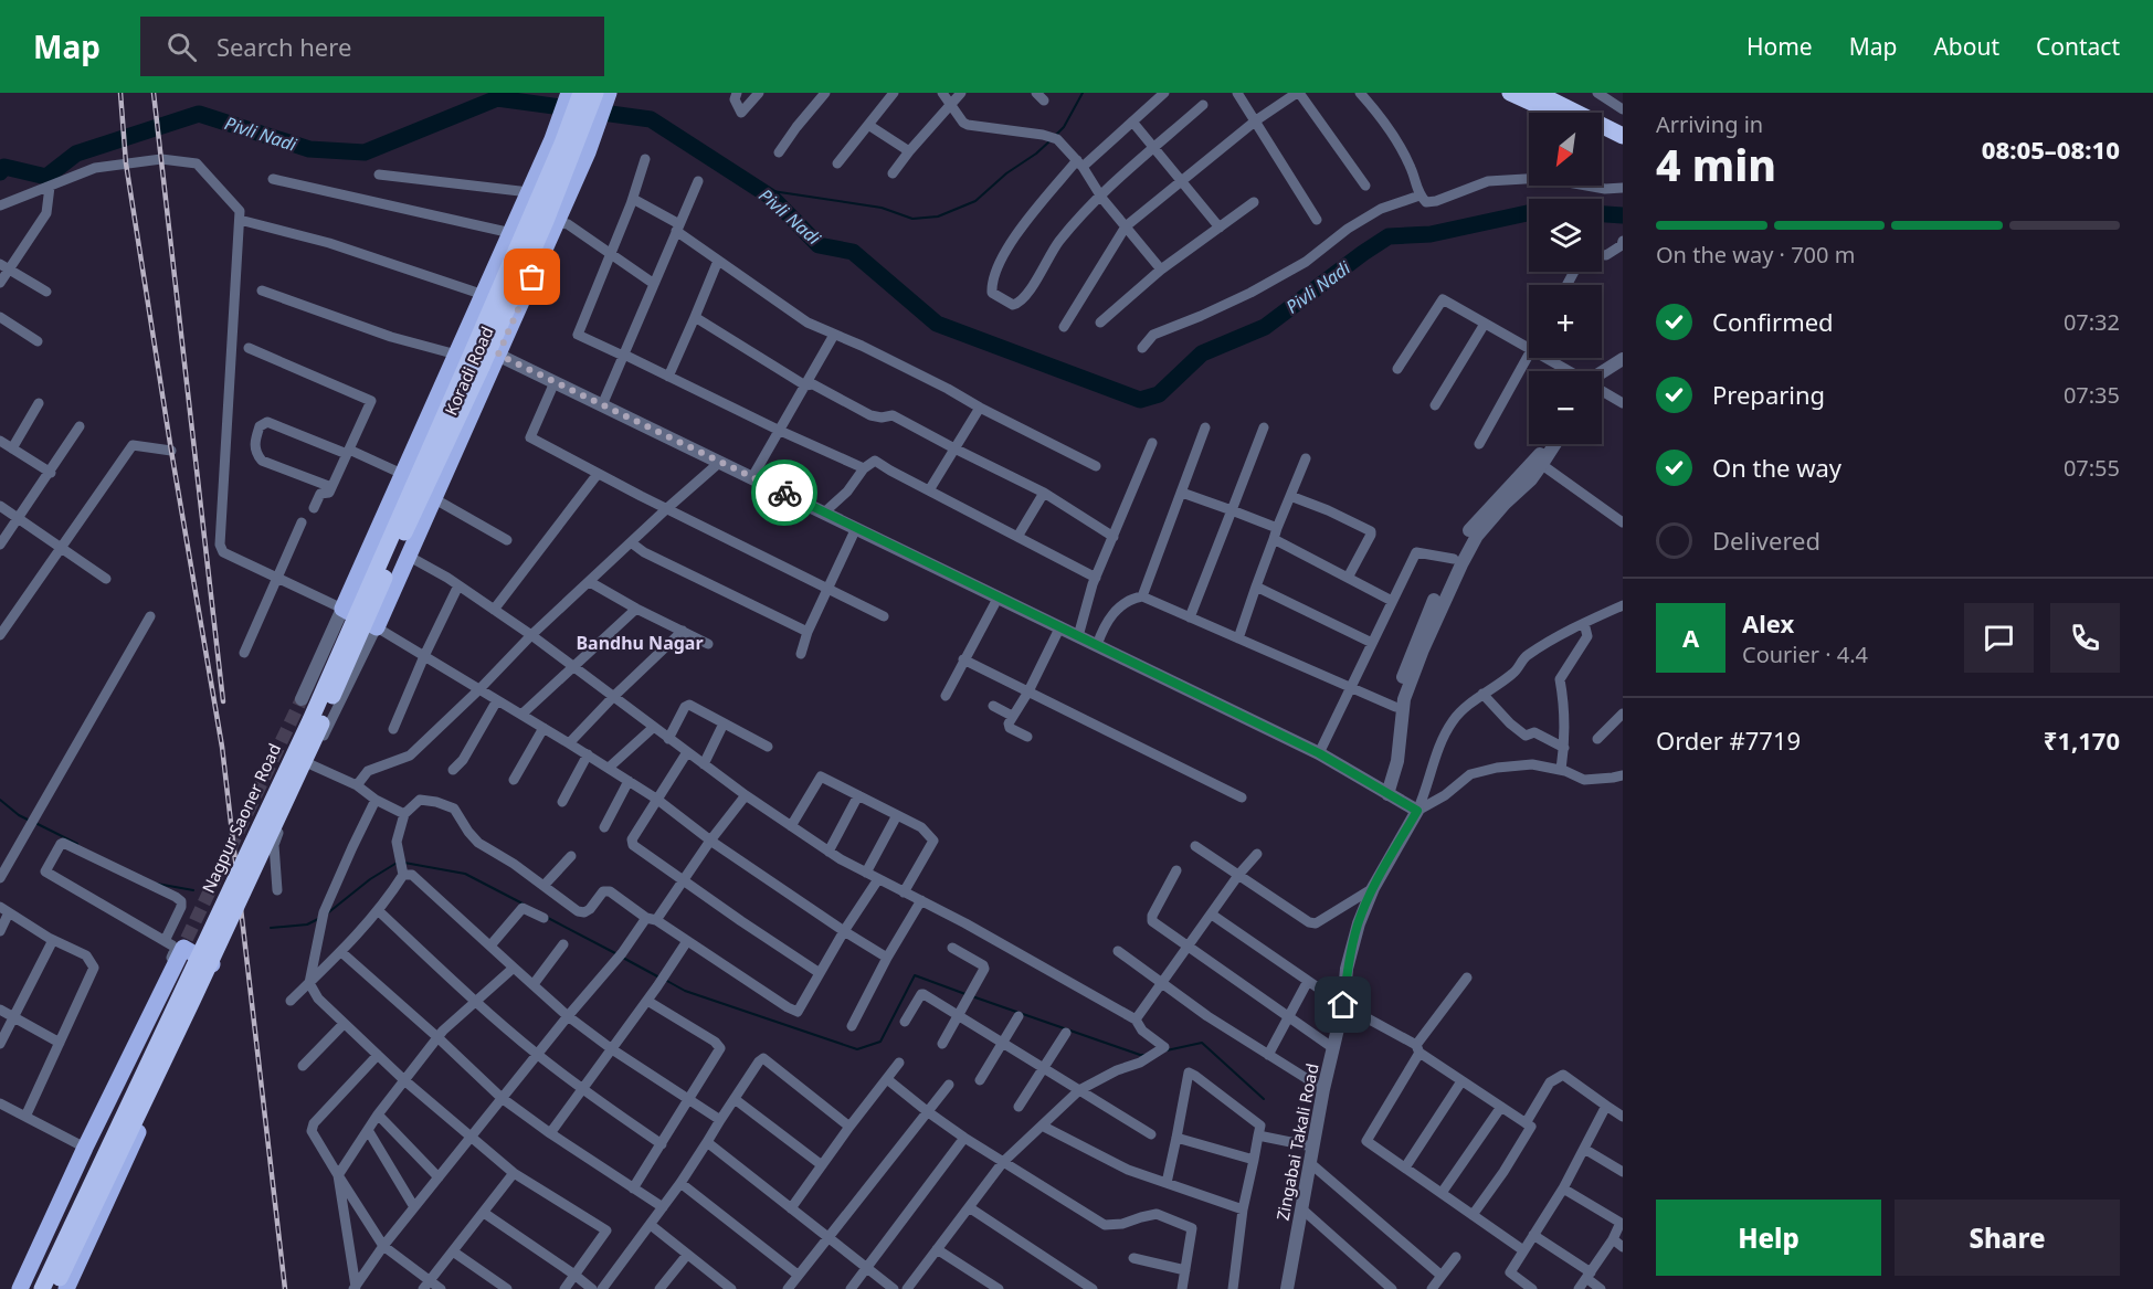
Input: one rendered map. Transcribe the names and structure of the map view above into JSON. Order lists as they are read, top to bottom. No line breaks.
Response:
{"streets":{"highway":["Nagpur Saoner Road"],"main road":["Koradi Road"],"street":["Zingabai Takali Road"]},"crossings":[["Koradi Road","Nagpur Saoner Road"]],"districts":["Bandhu Nagar"],"water":["Pivli Nadi"],"north":"bottom left","page":{"header":"Map","search":"Search here","nav":["Home","Map","About","Contact"],"heading":["4 min","Arriving in","08:05–08:10"],"panel":["Alex","Courier · 4.4","Order #7719","₹1,170"],"map_buttons":["+","−"],"bar":"On the way · 700 m","list":[["Confirmed","07:32"],["Preparing","07:35"],["On the way","07:55"],"Delivered"],"round":"A","buttons":["Help","Share"]}}
